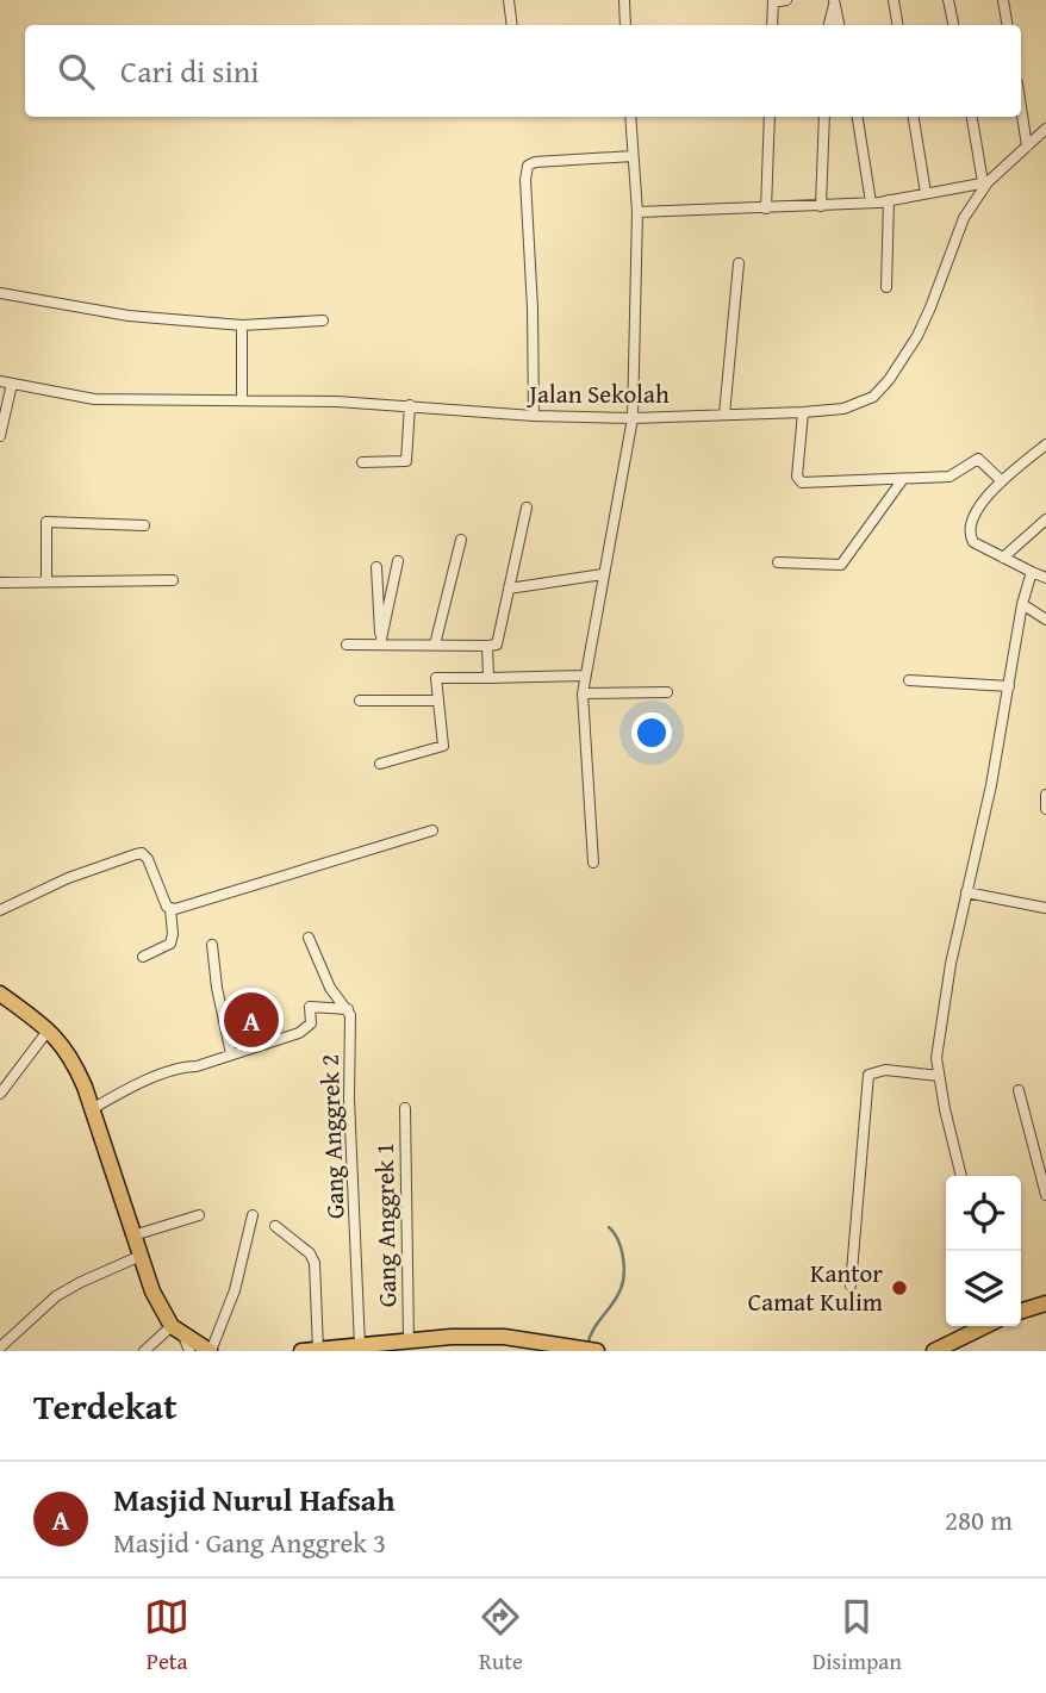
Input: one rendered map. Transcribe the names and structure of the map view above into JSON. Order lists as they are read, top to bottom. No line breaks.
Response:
{"streets":{"street":["Jalan Sekolah","Gang Anggrek 2","Gang Anggrek 1"]},"places":["Kantor Camat Kulim"],"page":{"search":"Cari di sini","pins":"A","heading":"Terdekat","list":[{"mark":"A","name":"Masjid Nurul Hafsah","note":"Masjid · Gang Anggrek 3","value":"280 m"}],"nav":["Peta","Rute","Disimpan"]}}
